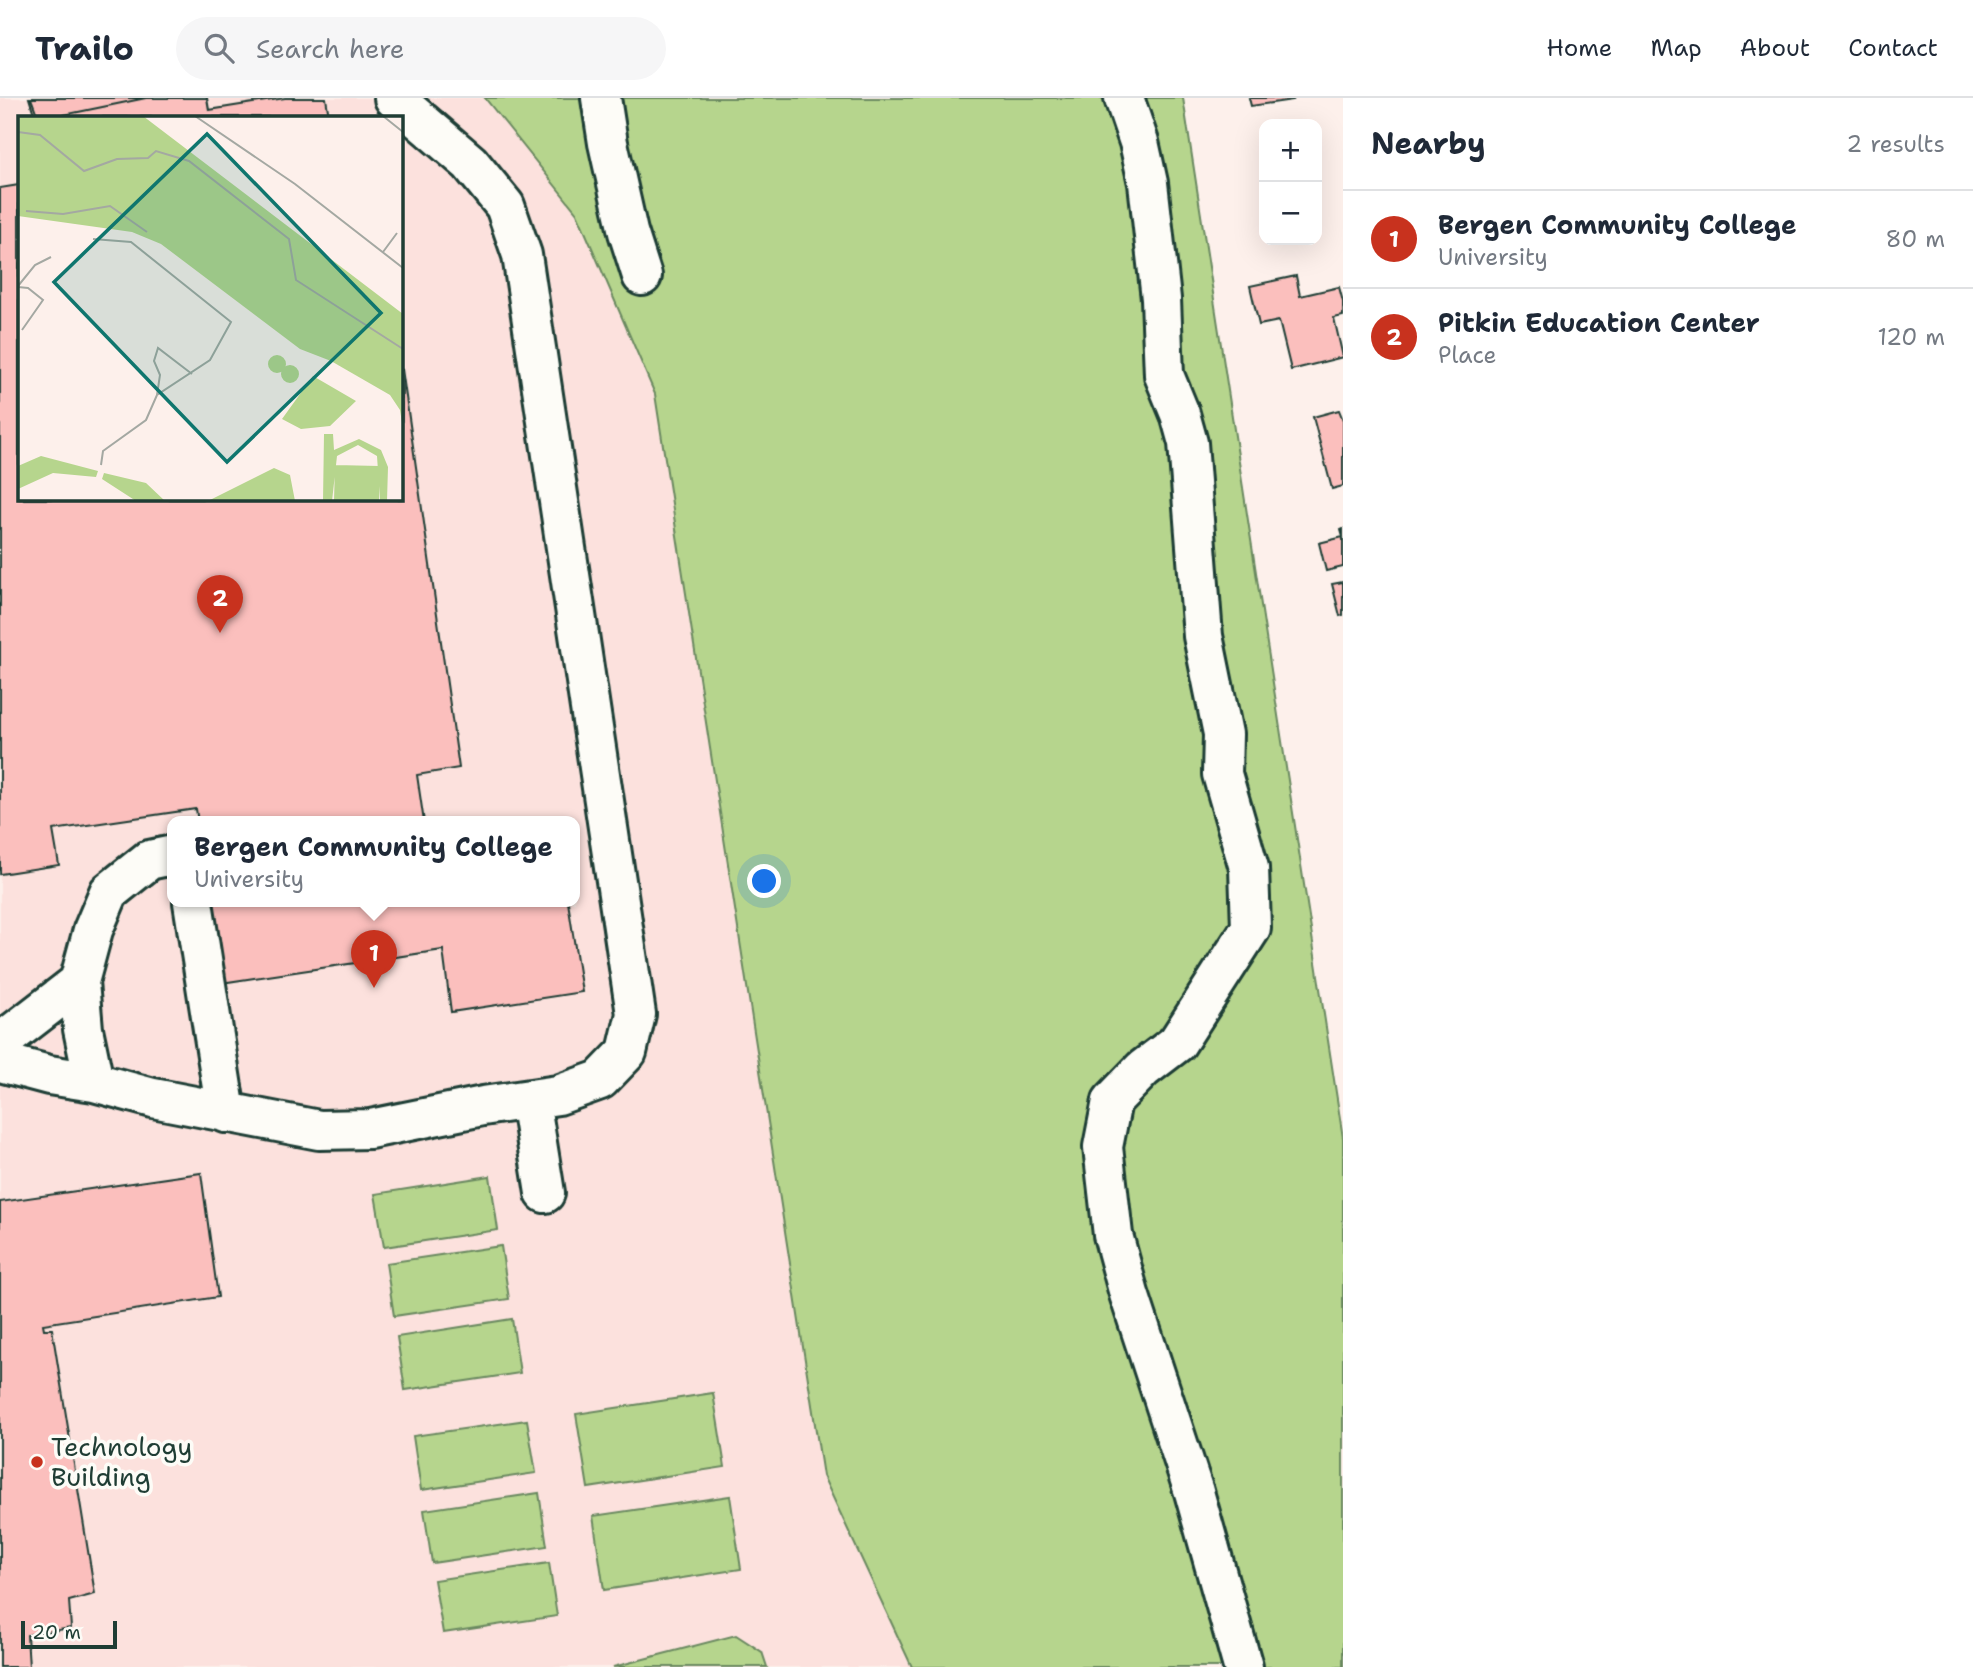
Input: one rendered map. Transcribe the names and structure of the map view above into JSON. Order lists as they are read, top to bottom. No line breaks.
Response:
{"places":["Technology Building"],"scale_bar":"20 m","page":{"header":"Trailo","search":"Search here","nav":["Home","Map","About","Contact"],"heading":["Nearby","2 results"],"map_buttons":["+","−"],"list":[{"mark":"1","name":"Bergen Community College","note":"University","value":"80 m"},{"mark":"2","name":"Pitkin Education Center","note":"Place","value":"120 m"}],"pins":["2","1"],"popup":["Bergen Community College","University"],"scale":"20 m"}}
